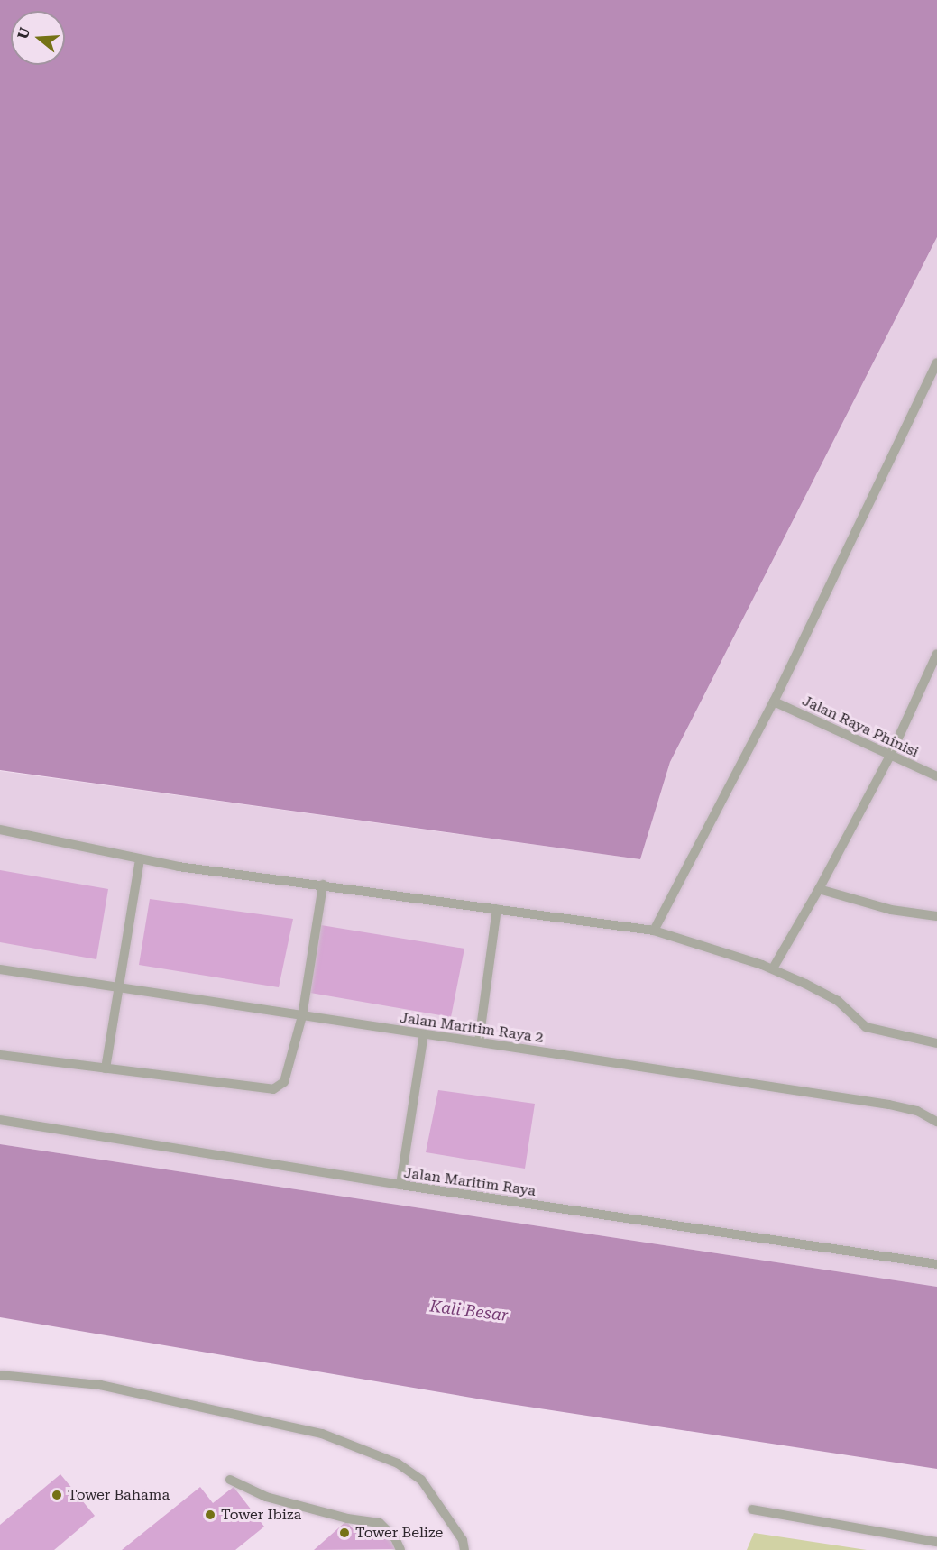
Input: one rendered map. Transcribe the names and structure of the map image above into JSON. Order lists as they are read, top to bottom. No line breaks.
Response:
{"streets":{"lane":["Jalan Raya Phinisi","Jalan Maritim Raya 2","Jalan Maritim Raya"]},"water":["Kali Besar"],"places":["Tower Bahama","Tower Ibiza","Tower Belize"],"north":"left"}
